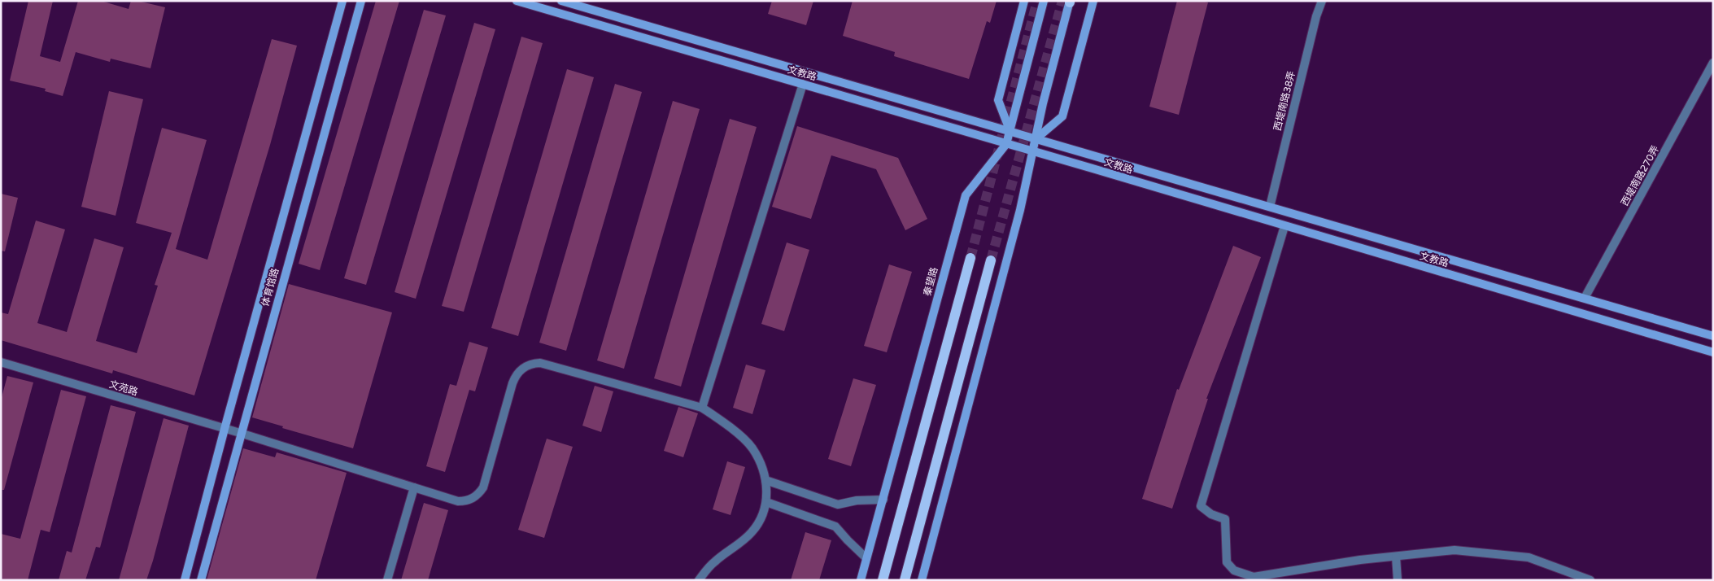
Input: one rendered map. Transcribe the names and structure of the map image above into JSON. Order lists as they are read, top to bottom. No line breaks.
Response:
{"streets":{"street":["文教路","西堤南路38弄","西堤南路270弄","秦望路","体育馆路","文苑路"]},"crossings":[["文教路","西堤南路38弄"],["文教路","西堤南路270弄"],["文教路","秦望路"],["体育馆路","文苑路"]]}
